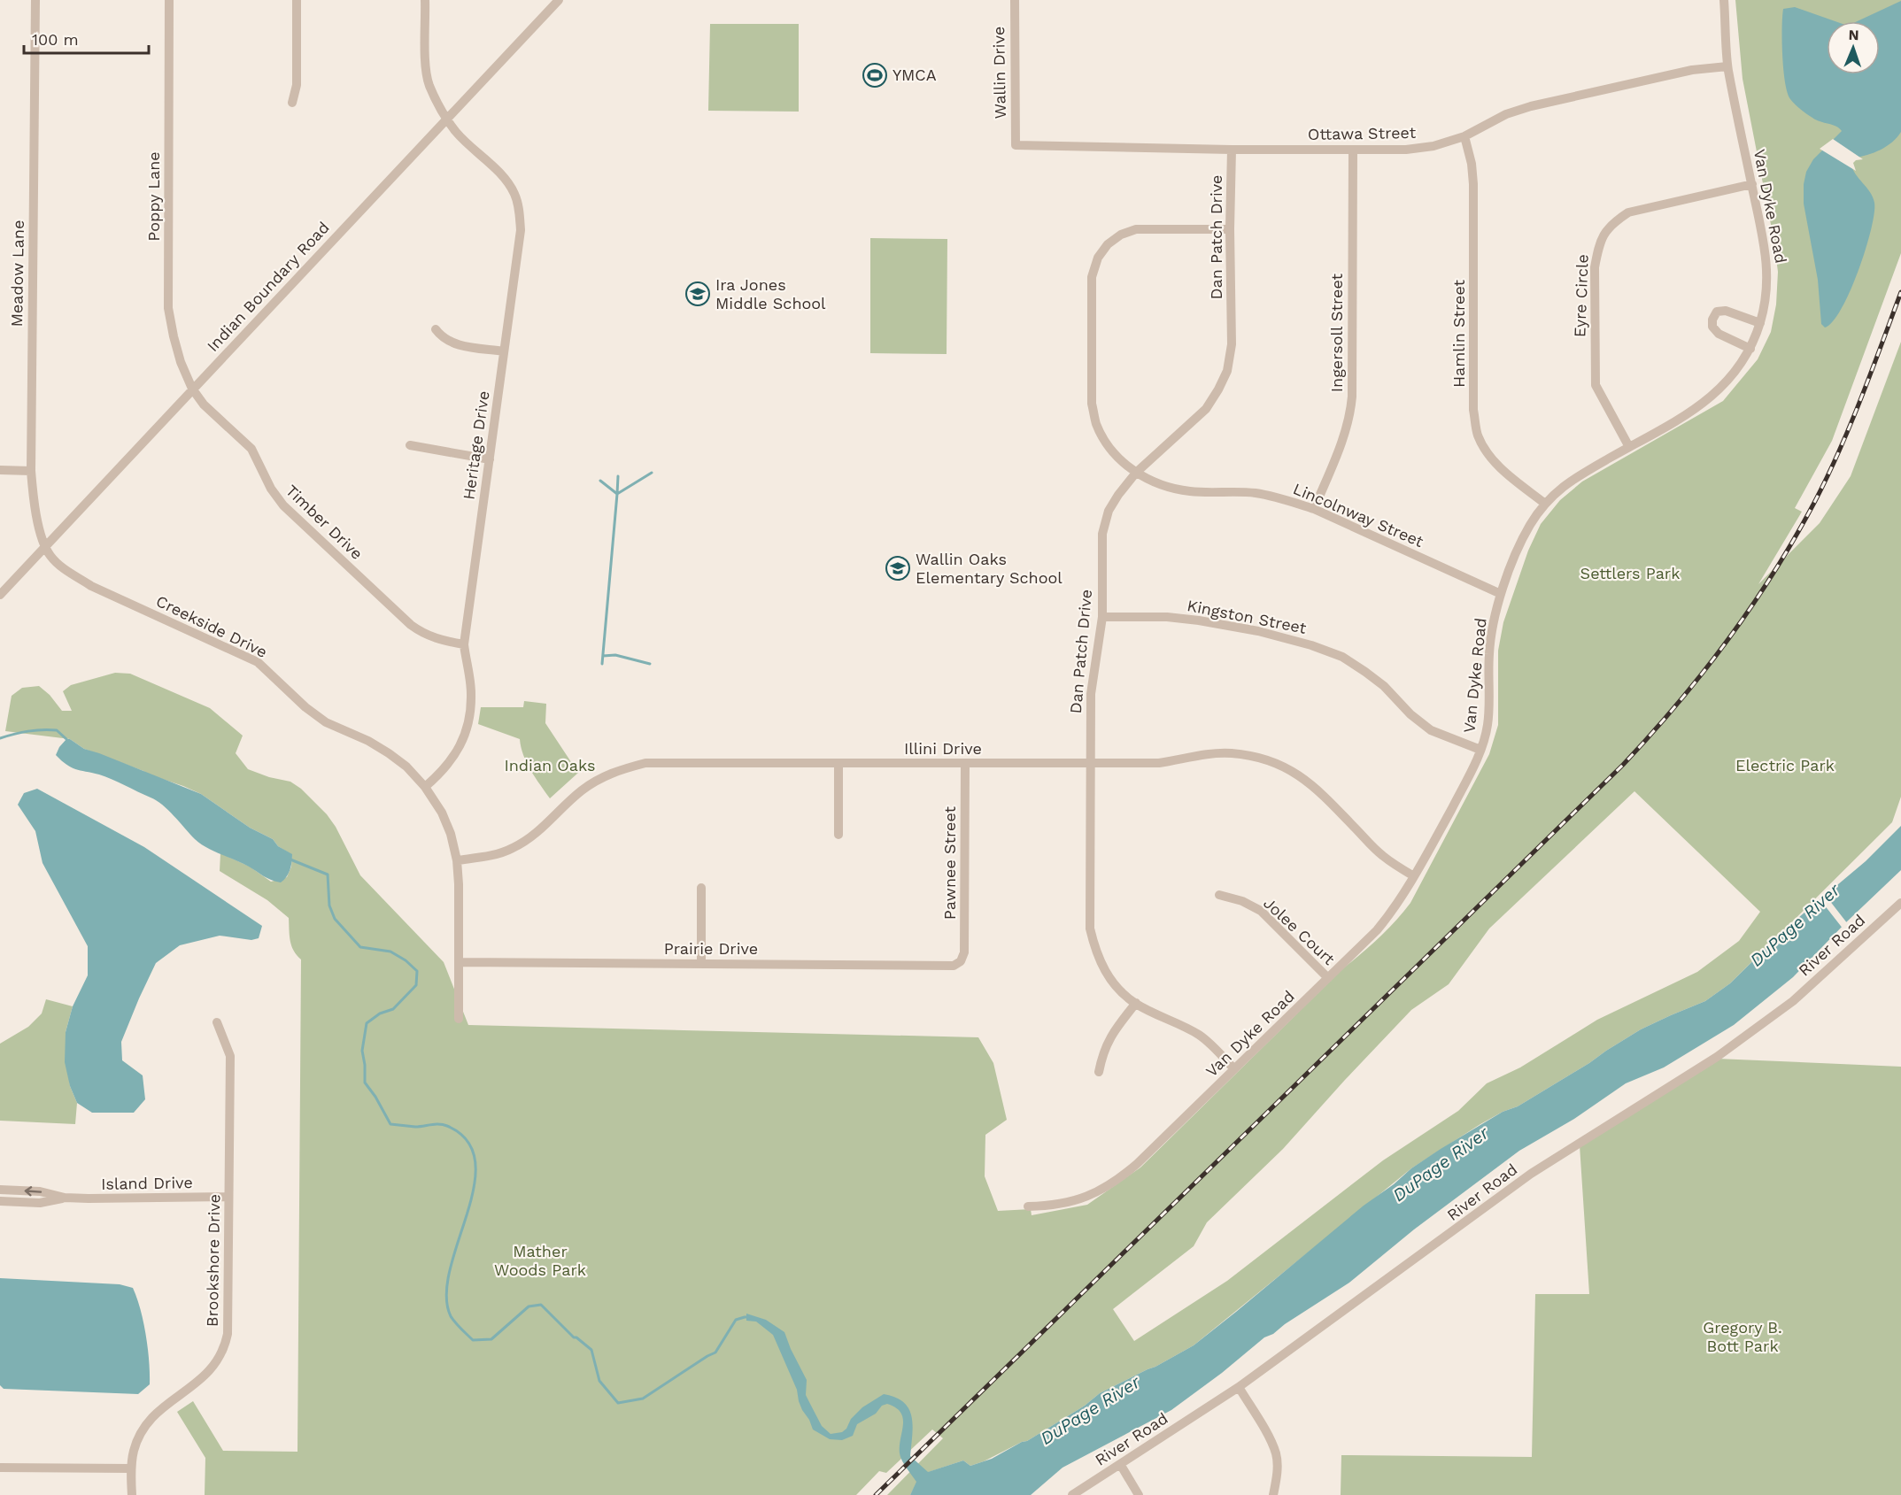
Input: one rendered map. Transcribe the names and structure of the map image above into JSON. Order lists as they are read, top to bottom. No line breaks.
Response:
{"streets":{"street":["Wallin Drive","Ottawa Street","Poppy Lane","Van Dyke Road","Dan Patch Drive","Meadow Lane","Indian Boundary Road","Eyre Circle","Ingersoll Street","Hamlin Street","Heritage Drive","Lincolnway Street","Timber Drive","Kingston Street","Creekside Drive","Illini Drive","Pawnee Street","Jolee Court","River Road","Prairie Drive","Island Drive","Brookshore Drive"]},"crossings":[["Wallin Drive","Ottawa Street"],["Ottawa Street","Van Dyke Road"],["Ottawa Street","Dan Patch Drive"],["Ottawa Street","Ingersoll Street"],["Ottawa Street","Hamlin Street"],["Poppy Lane","Indian Boundary Road"],["Poppy Lane","Timber Drive"],["Van Dyke Road","Dan Patch Drive"],["Van Dyke Road","Eyre Circle"],["Van Dyke Road","Hamlin Street"],["Van Dyke Road","Lincolnway Street"],["Van Dyke Road","Kingston Street"],["Van Dyke Road","Illini Drive"],["Van Dyke Road","Jolee Court"],["Dan Patch Drive","Lincolnway Street"],["Dan Patch Drive","Kingston Street"],["Dan Patch Drive","Illini Drive"],["Meadow Lane","Indian Boundary Road"],["Meadow Lane","Creekside Drive"],["Indian Boundary Road","Heritage Drive"],["Indian Boundary Road","Timber Drive"],["Indian Boundary Road","Creekside Drive"],["Ingersoll Street","Lincolnway Street"],["Heritage Drive","Timber Drive"],["Heritage Drive","Creekside Drive"],["Creekside Drive","Illini Drive"],["Creekside Drive","Prairie Drive"],["Illini Drive","Pawnee Street"],["Pawnee Street","Prairie Drive"],["Island Drive","Brookshore Drive"]],"water":["DuPage River"],"parks":["Settlers Park","Indian Oaks","Electric Park","Mather Woods Park","Gregory B. Bott Park"],"places":{"sports":["YMCA"],"school or university":["Ira Jones Middle School","Wallin Oaks Elementary School"]},"scale_bar":"100 m","north":"top"}
